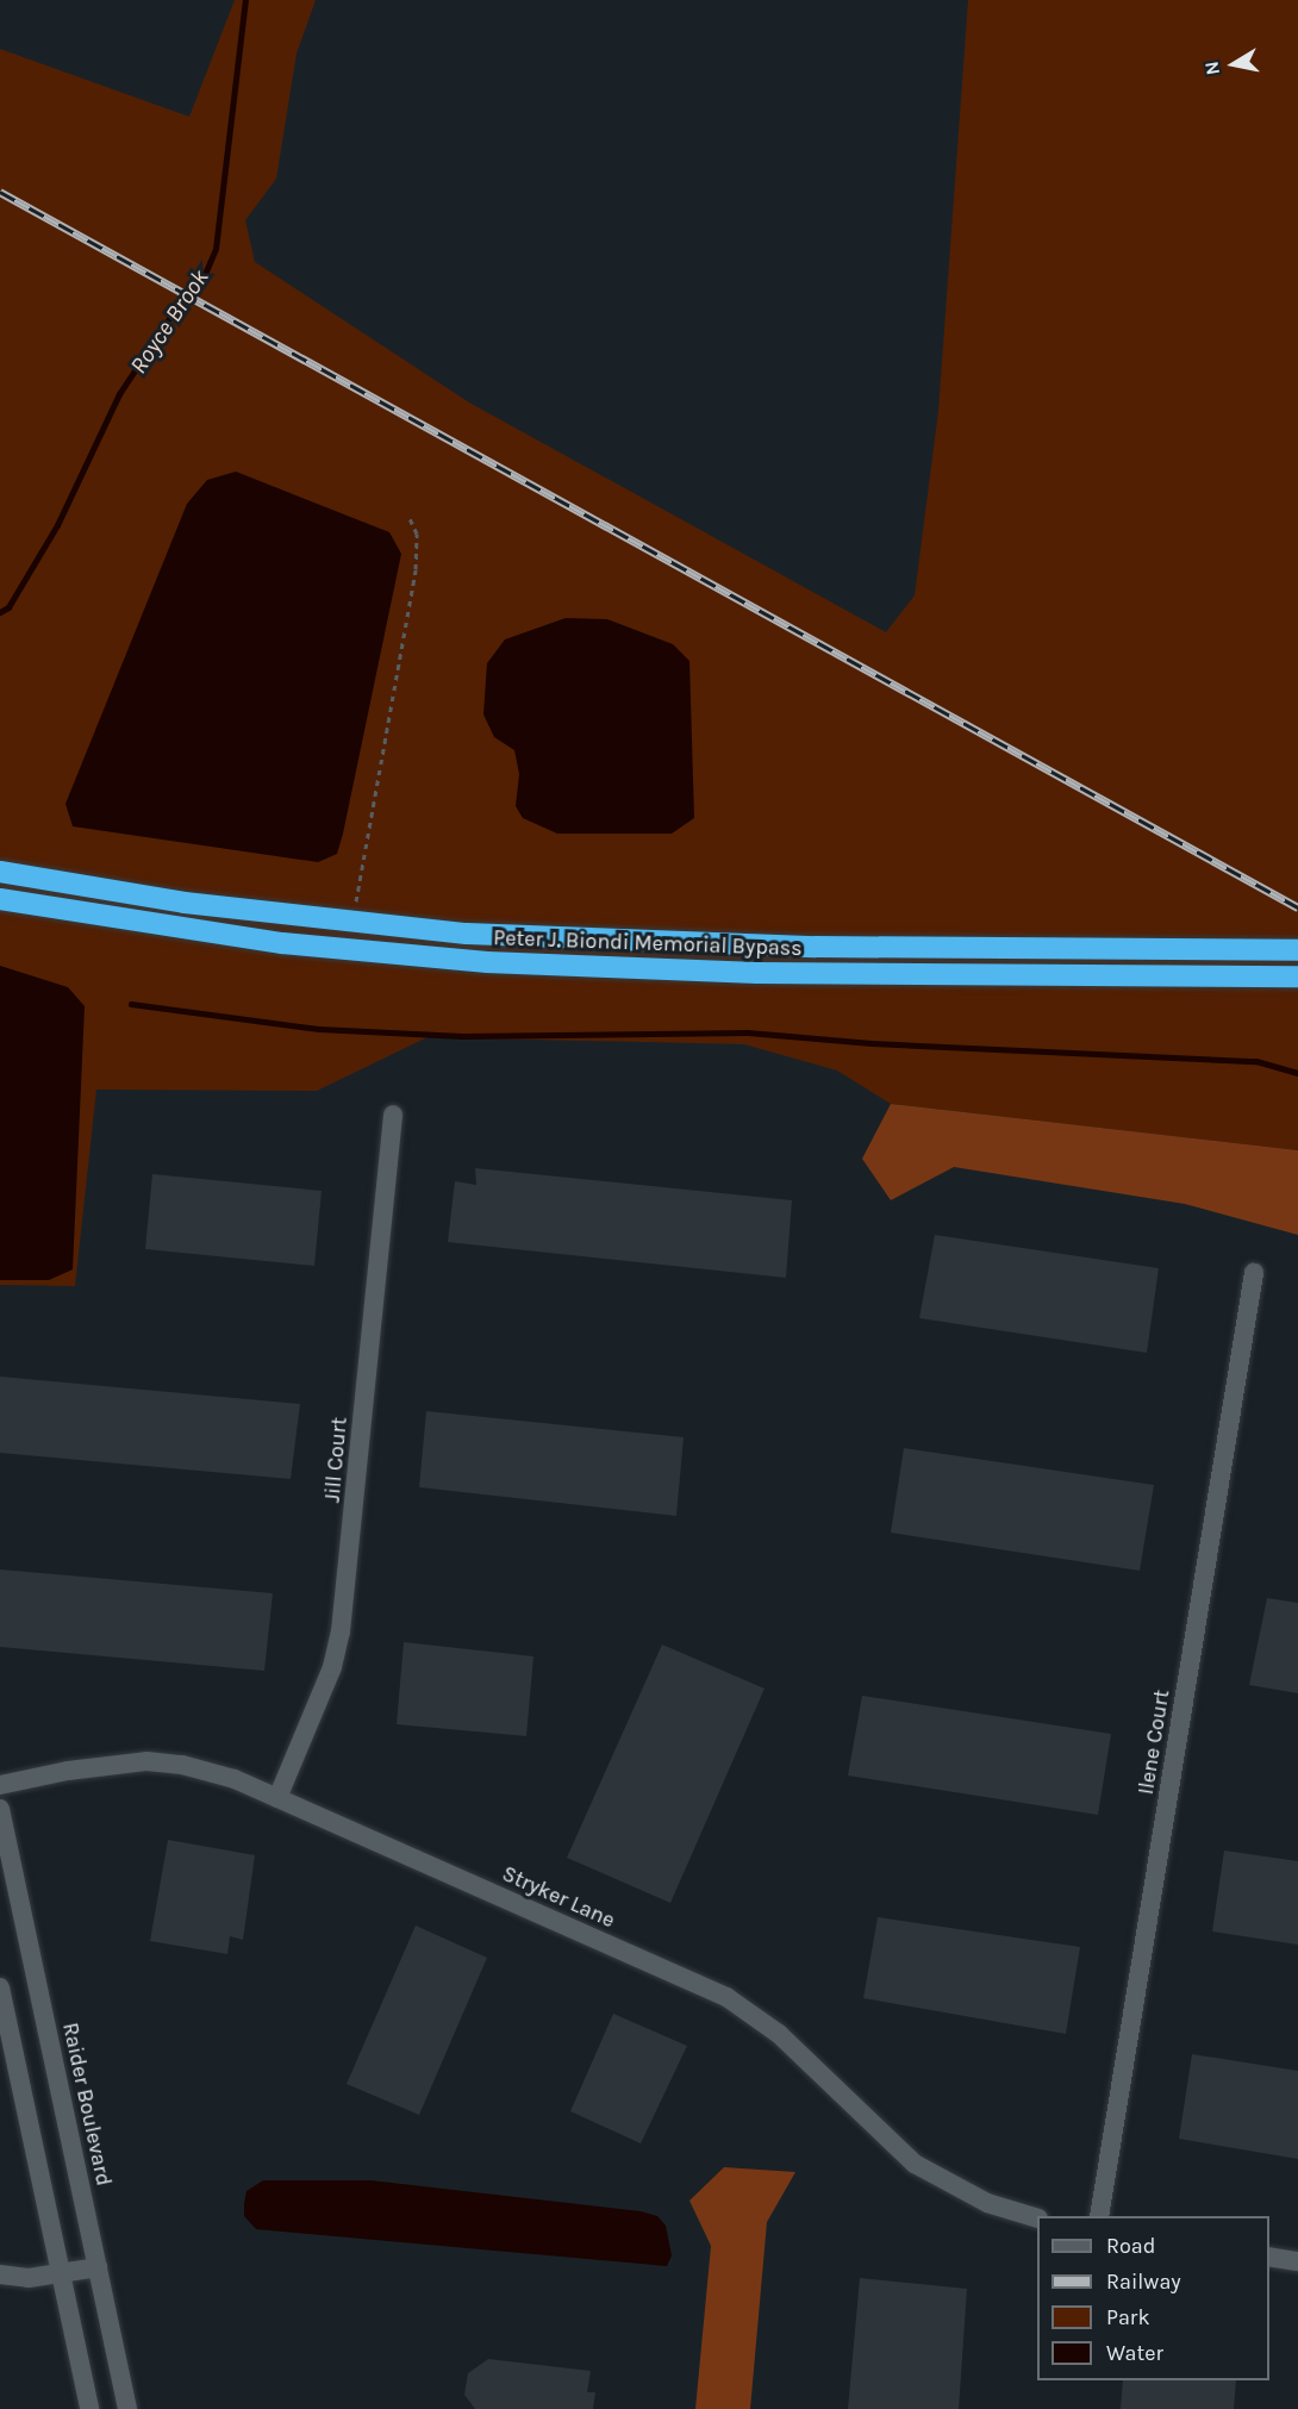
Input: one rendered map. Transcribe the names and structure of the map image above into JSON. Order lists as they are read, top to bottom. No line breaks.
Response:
{"streets":{"highway":["Peter J. Biondi Memorial Bypass"],"street":["Jill Court","Ilene Court","Stryker Lane","Raider Boulevard"]},"crossings":[["Jill Court","Stryker Lane"]],"water":["Royce Brook"],"legend":["Road","Railway","Park","Water"],"north":"left"}
